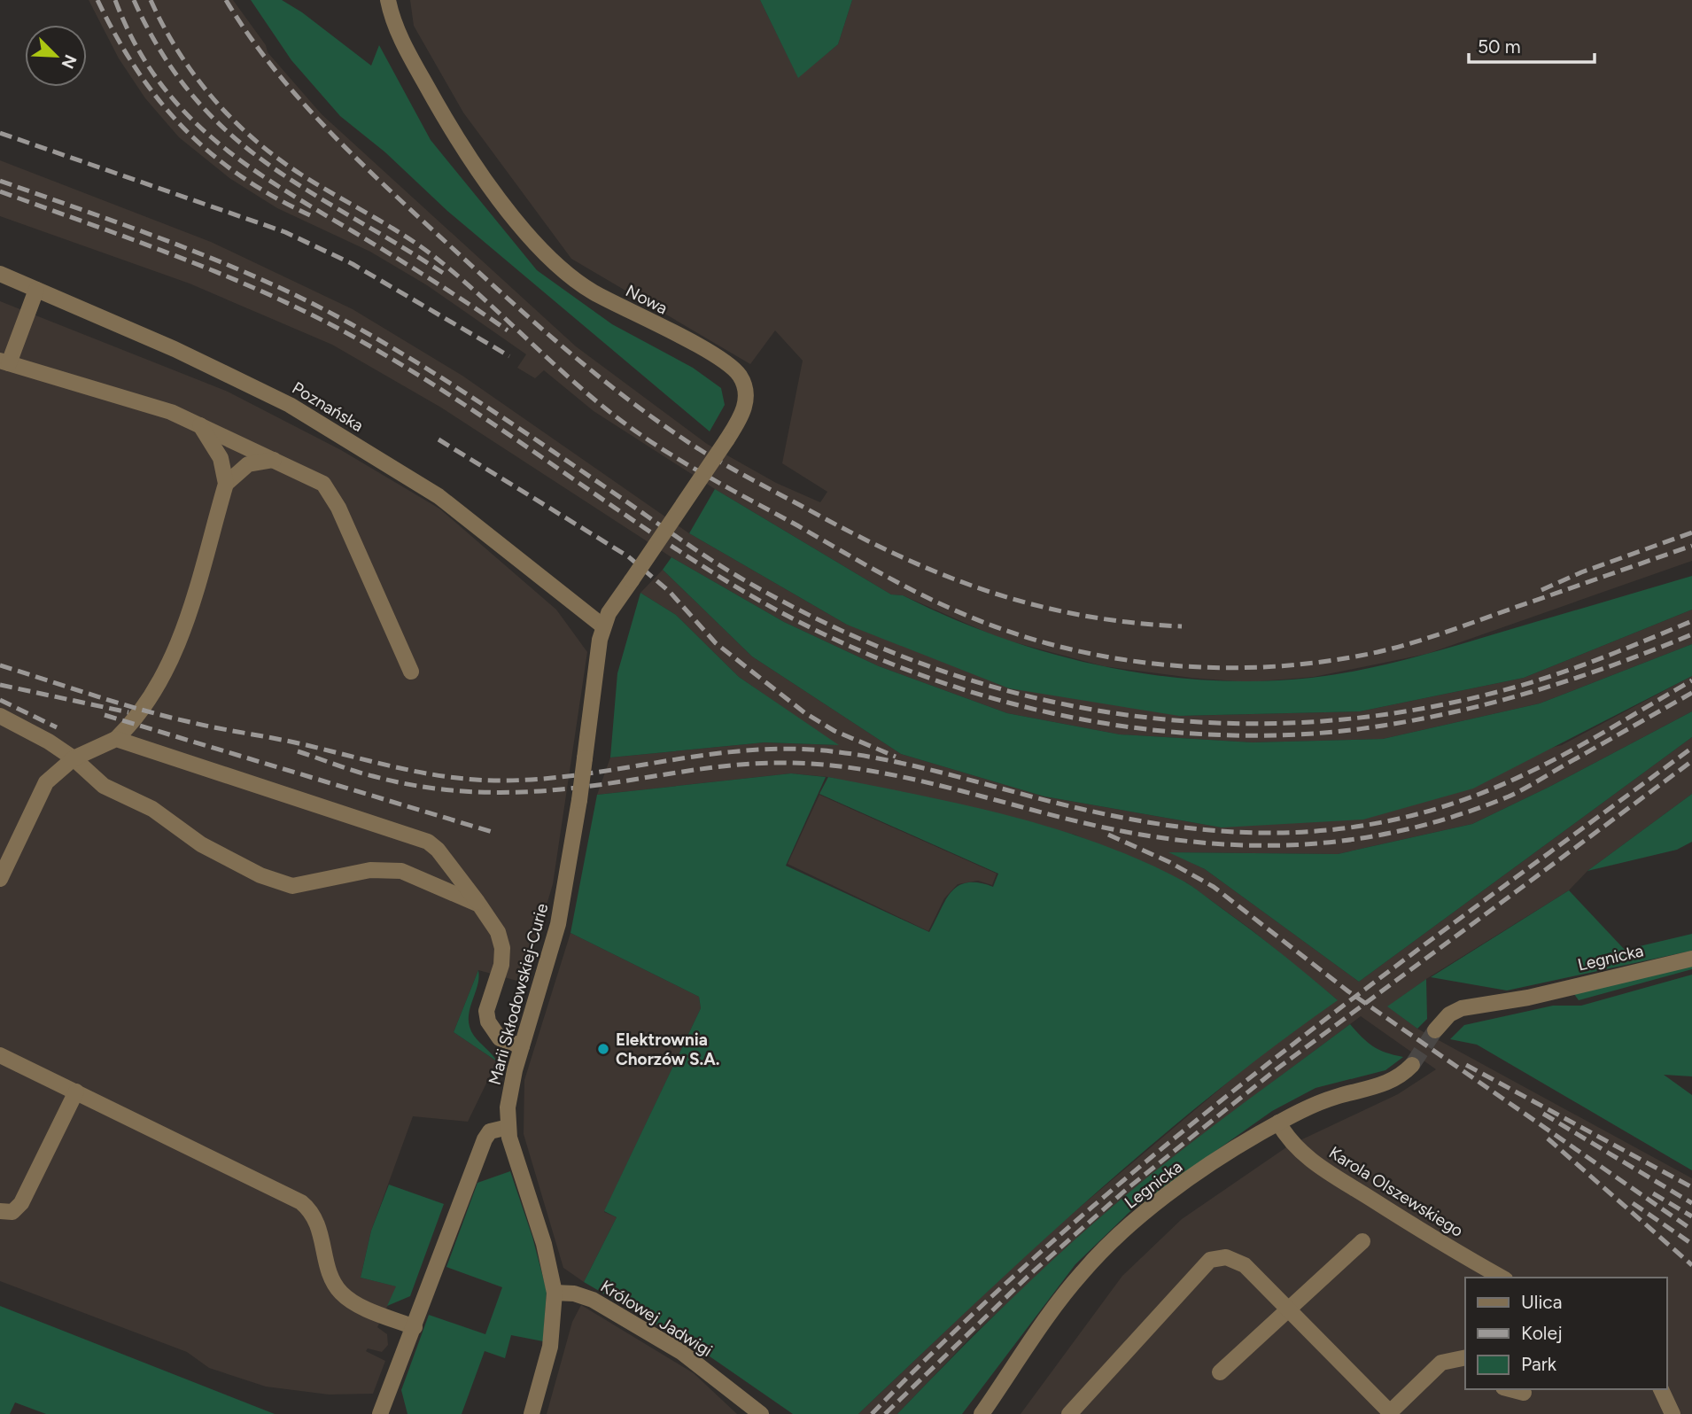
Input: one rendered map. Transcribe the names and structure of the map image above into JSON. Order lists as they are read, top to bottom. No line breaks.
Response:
{"streets":{"street":["Nowa","Poznańska","Legnicka","Marii Skłodowskiej-Curie","Karola Olszewskiego","Królowej Jadwigi"]},"crossings":[["Nowa","Poznańska"],["Nowa","Marii Skłodowskiej-Curie"],["Poznańska","Marii Skłodowskiej-Curie"],["Legnicka","Karola Olszewskiego"],["Marii Skłodowskiej-Curie","Królowej Jadwigi"]],"places":["Elektrownia Chorzów S.A."],"legend":["Ulica","Kolej","Park"],"scale_bar":"50 m","north":"bottom right"}
